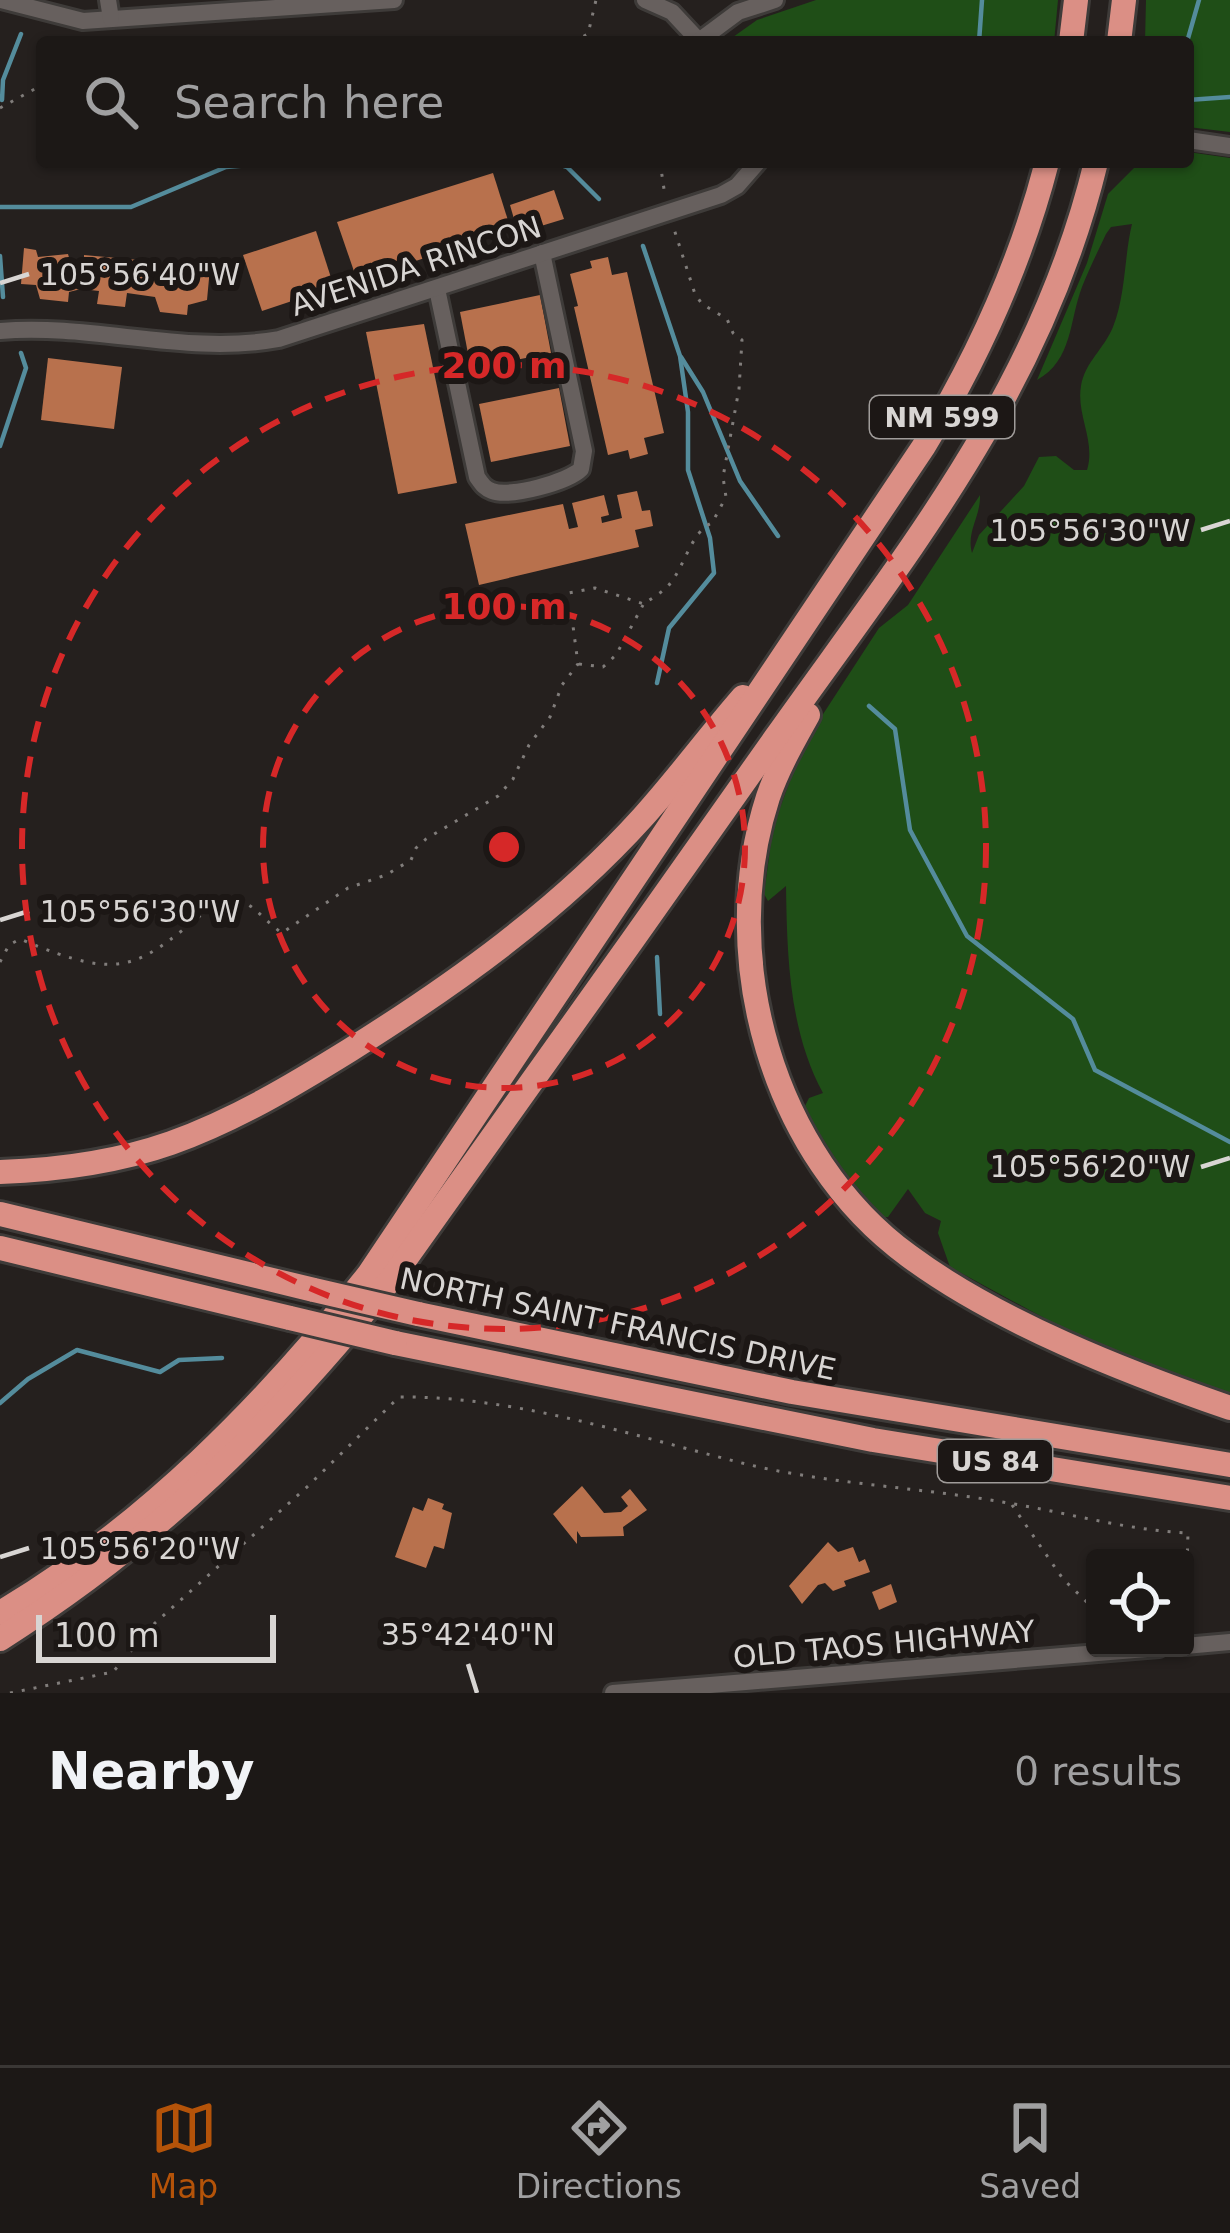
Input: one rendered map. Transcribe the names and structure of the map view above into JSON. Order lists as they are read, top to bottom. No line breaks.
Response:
{"streets":{"highway":["NM 599","NORTH SAINT FRANCIS DRIVE","US 84"],"street":["AVENIDA RINCON","OLD TAOS HIGHWAY"]},"scale_bar":"100 m","page":{"search":"Search here","scale":"100 m","heading":["Nearby","0 results"],"nav":["Map","Directions","Saved"]},"coordinates":["105°56'40\"W","105°56'30\"W","105°56'20\"W","35°42'40\"N"],"rings":["200 m","100 m"]}
